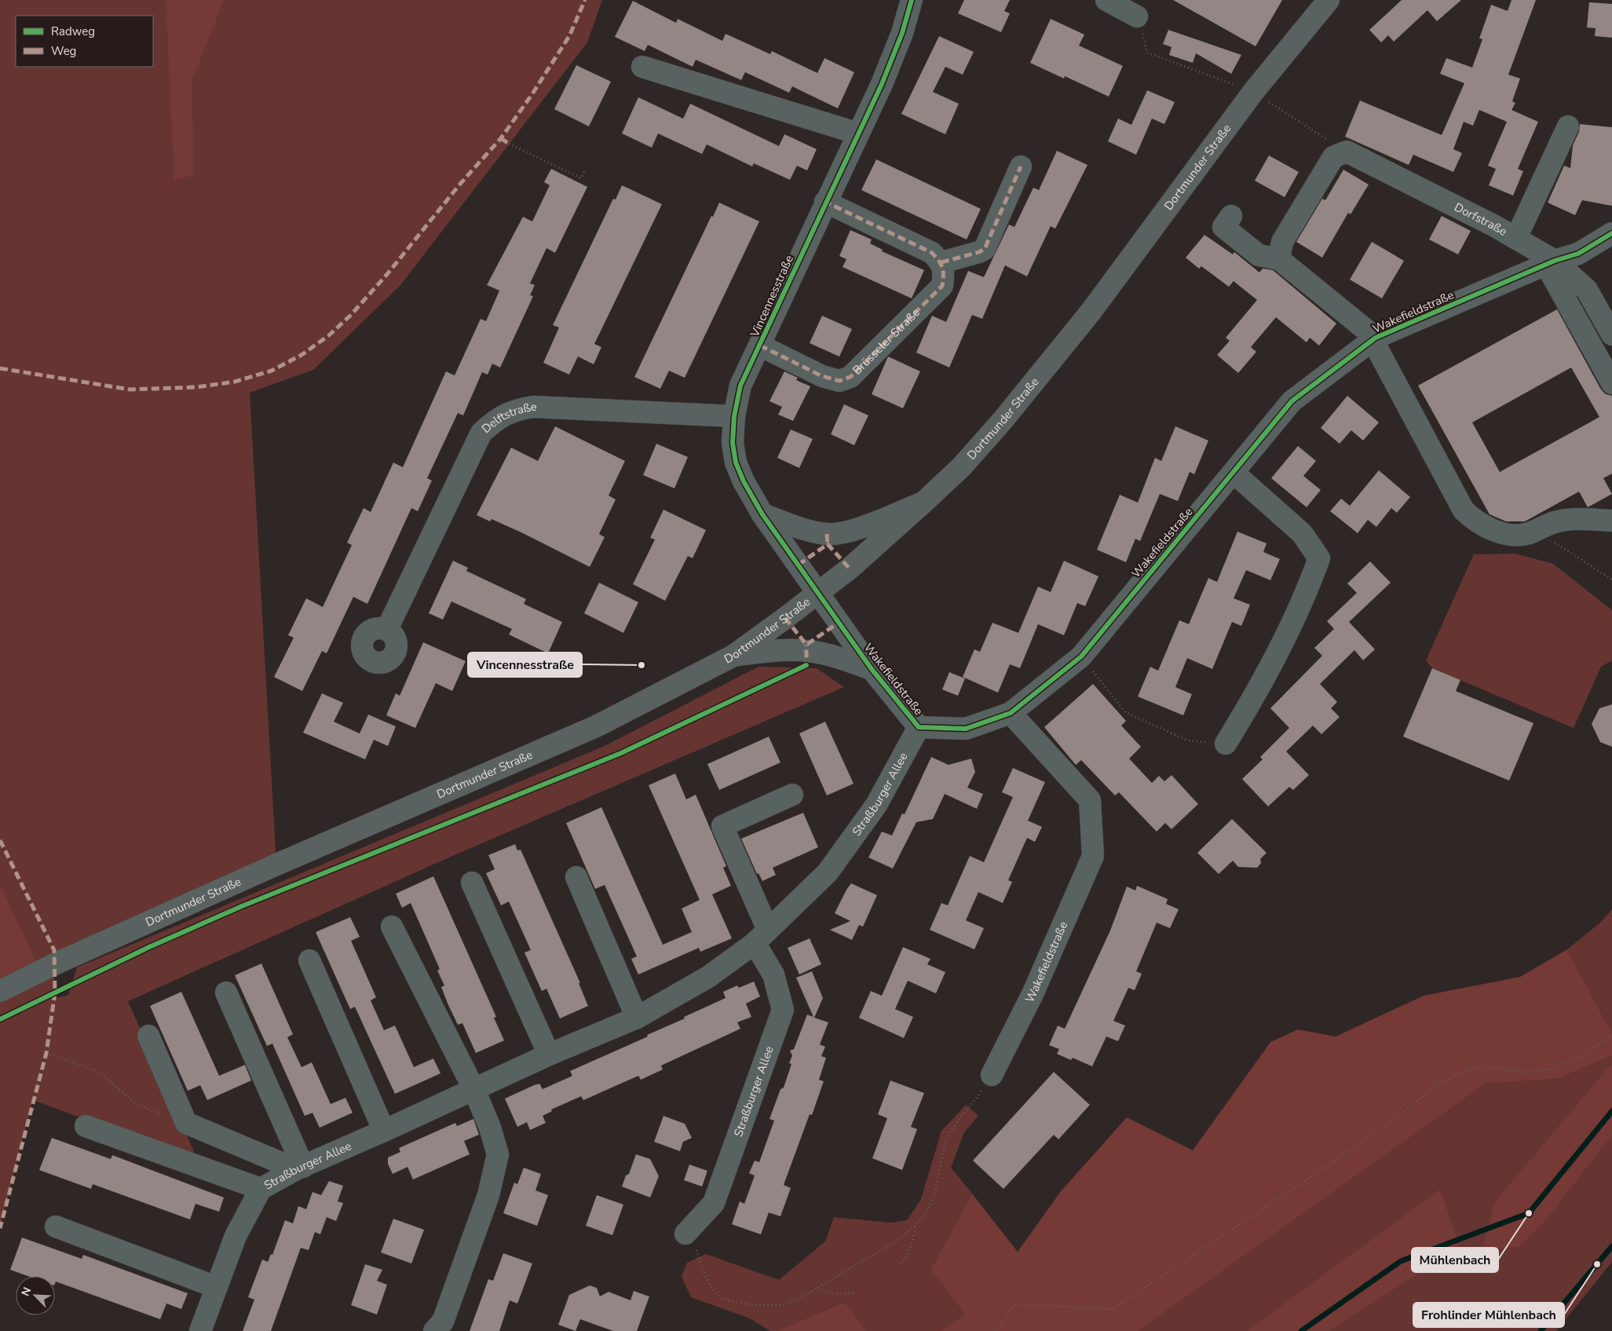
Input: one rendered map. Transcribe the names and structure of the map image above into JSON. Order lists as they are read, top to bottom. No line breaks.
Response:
{"streets":{"main road":["Dortmunder Straße"],"street":["Dorfstraße","Vincennesstraße","Wakefieldstraße","Brüsseler Straße","Delftstraße","Straßburger Allee"]},"crossings":[["Dortmunder Straße","Vincennesstraße"],["Dortmunder Straße","Wakefieldstraße"],["Dorfstraße","Wakefieldstraße"],["Vincennesstraße","Wakefieldstraße"],["Vincennesstraße","Brüsseler Straße"],["Vincennesstraße","Delftstraße"],["Wakefieldstraße","Straßburger Allee"]],"places":["Vincennesstraße","Mühlenbach","Frohlinder Mühlenbach"],"legend":["Radweg","Weg"],"north":"top left"}
